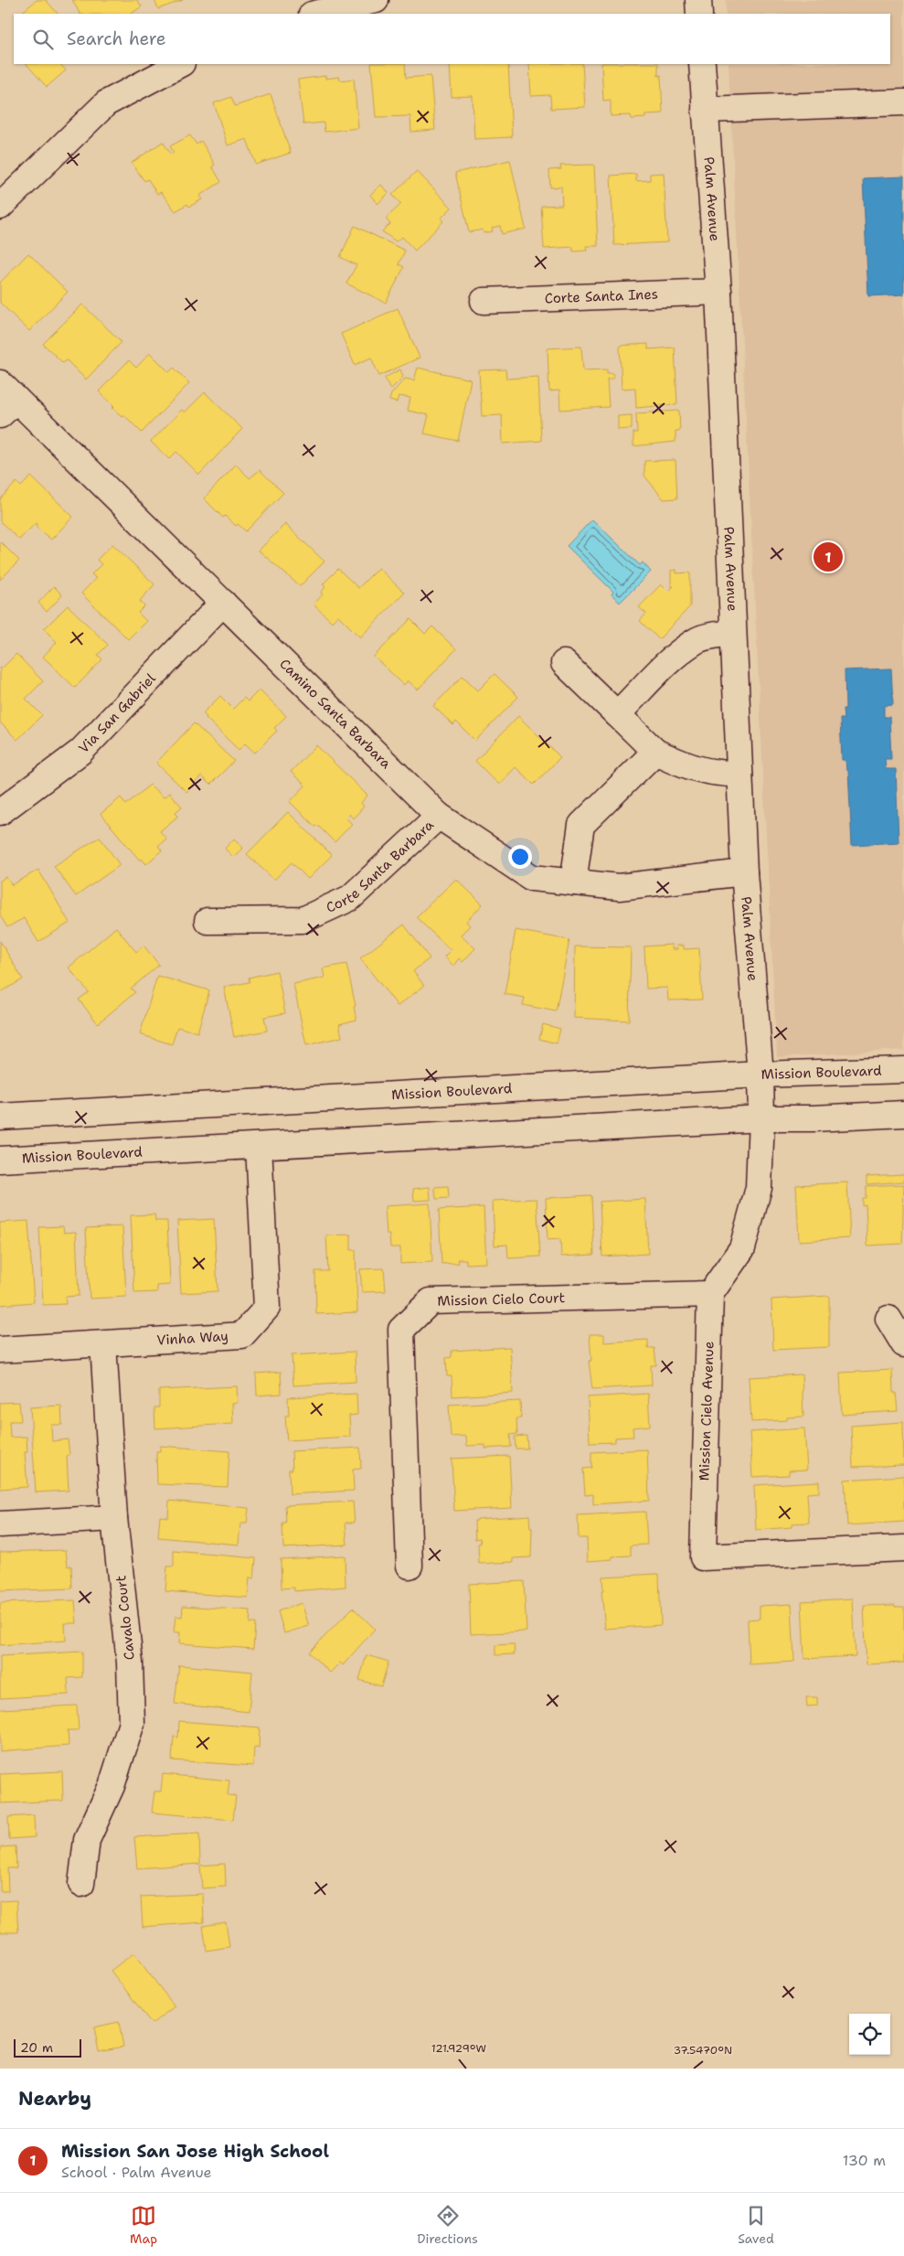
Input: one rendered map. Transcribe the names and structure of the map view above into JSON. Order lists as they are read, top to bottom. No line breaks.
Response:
{"streets":{"street":["Palm Avenue","Corte Santa Ines","Via San Gabriel","Camino Santa Barbara","Corte Santa Barbara","Mission Boulevard","Mission Cielo Court","Vinha Way","Mission Cielo Avenue","Cavalo Court"]},"crossings":[["Palm Avenue","Corte Santa Ines"],["Palm Avenue","Camino Santa Barbara"],["Palm Avenue","Mission Boulevard"],["Via San Gabriel","Camino Santa Barbara"],["Camino Santa Barbara","Corte Santa Barbara"],["Mission Boulevard","Vinha Way"],["Mission Cielo Court","Mission Cielo Avenue"],["Vinha Way","Cavalo Court"]],"scale_bar":"20 m","page":{"search":"Search here","pins":"1","scale":"20 m","heading":"Nearby","list":[{"mark":"1","name":"Mission San Jose High School","note":"School · Palm Avenue","value":"130 m"}],"nav":["Map","Directions","Saved"]},"coordinates":["121.929°W","37.5470°N"]}
